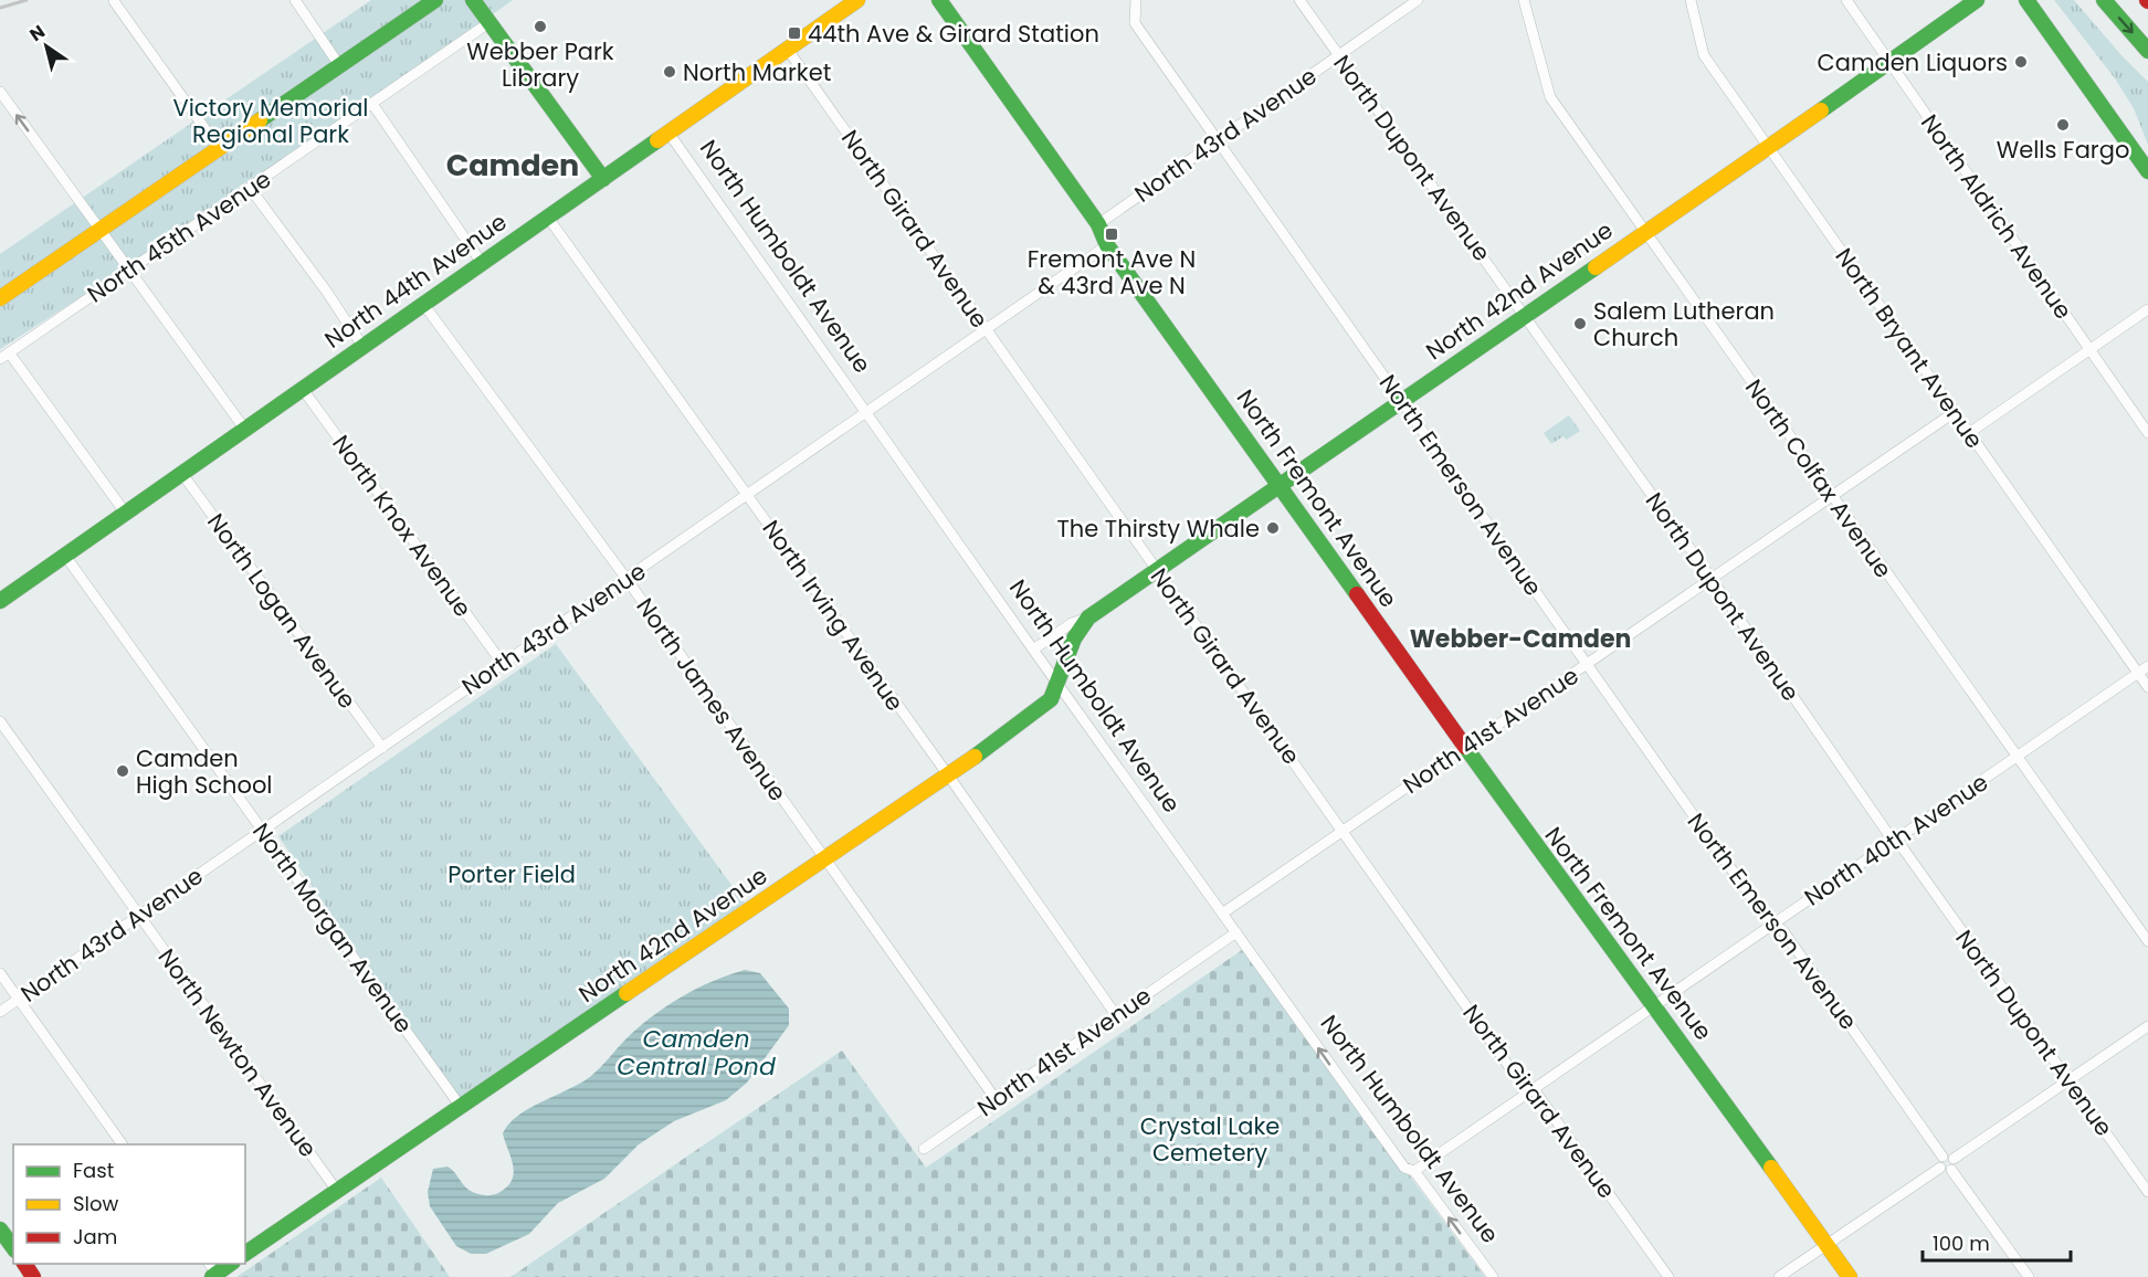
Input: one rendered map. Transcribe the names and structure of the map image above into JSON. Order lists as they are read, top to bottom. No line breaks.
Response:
{"streets":{"main road":["North 44th Avenue","North 42nd Avenue","North Fremont Avenue"],"street":["North 43rd Avenue","North Dupont Avenue","North Aldrich Avenue","North Girard Avenue","North 45th Avenue","North Humboldt Avenue","North Bryant Avenue","North Colfax Avenue","North Emerson Avenue","North Knox Avenue","North Logan Avenue","North Irving Avenue","North James Avenue","North 41st Avenue","North 40th Avenue","North Morgan Avenue","North Newton Avenue"]},"crossings":[["North 43rd Avenue","North Dupont Avenue"],["North 43rd Avenue","North Girard Avenue"],["North 43rd Avenue","North Humboldt Avenue"],["North 43rd Avenue","North Emerson Avenue"],["North 43rd Avenue","North Fremont Avenue"],["North 43rd Avenue","North Knox Avenue"],["North 43rd Avenue","North Logan Avenue"],["North 43rd Avenue","North Irving Avenue"],["North 43rd Avenue","North James Avenue"],["North 43rd Avenue","North Morgan Avenue"],["North 43rd Avenue","North Newton Avenue"],["North Dupont Avenue","North 42nd Avenue"],["North Dupont Avenue","North 41st Avenue"],["North Dupont Avenue","North 40th Avenue"],["North Aldrich Avenue","North 42nd Avenue"],["North Girard Avenue","North 44th Avenue"],["North Girard Avenue","North 42nd Avenue"],["North Girard Avenue","North 41st Avenue"],["North Girard Avenue","North 40th Avenue"],["North Humboldt Avenue","North 44th Avenue"],["North Humboldt Avenue","North 42nd Avenue"],["North Humboldt Avenue","North 41st Avenue"],["North Humboldt Avenue","North 40th Avenue"],["North 44th Avenue","North Knox Avenue"],["North 44th Avenue","North Logan Avenue"],["North 44th Avenue","North Irving Avenue"],["North 44th Avenue","North James Avenue"],["North 44th Avenue","North Morgan Avenue"],["North 42nd Avenue","North Bryant Avenue"],["North 42nd Avenue","North Colfax Avenue"],["North 42nd Avenue","North Emerson Avenue"],["North 42nd Avenue","North Fremont Avenue"],["North 42nd Avenue","North Irving Avenue"],["North 42nd Avenue","North James Avenue"],["North 42nd Avenue","North Morgan Avenue"],["North 42nd Avenue","North Newton Avenue"],["North Bryant Avenue","North 41st Avenue"],["North Bryant Avenue","North 40th Avenue"],["North Colfax Avenue","North 41st Avenue"],["North Colfax Avenue","North 40th Avenue"],["North Emerson Avenue","North 41st Avenue"],["North Emerson Avenue","North 40th Avenue"],["North Fremont Avenue","North 41st Avenue"],["North Fremont Avenue","North 40th Avenue"],["North Irving Avenue","North 41st Avenue"],["North James Avenue","North 41st Avenue"]],"districts":["Camden","Webber-Camden"],"water":["Camden Central Pond"],"parks":["Victory Memorial Regional Park","Porter Field","Crystal Lake Cemetery"],"places":{"other":["Webber Park Library","Camden Liquors","North Market","Wells Fargo","Salem Lutheran Church","The Thirsty Whale","Camden High School"],"transit":["44th Ave & Girard Station","Fremont Ave N & 43rd Ave N"]},"legend":["Fast","Slow","Jam"],"scale_bar":"100 m","north":"top left"}
